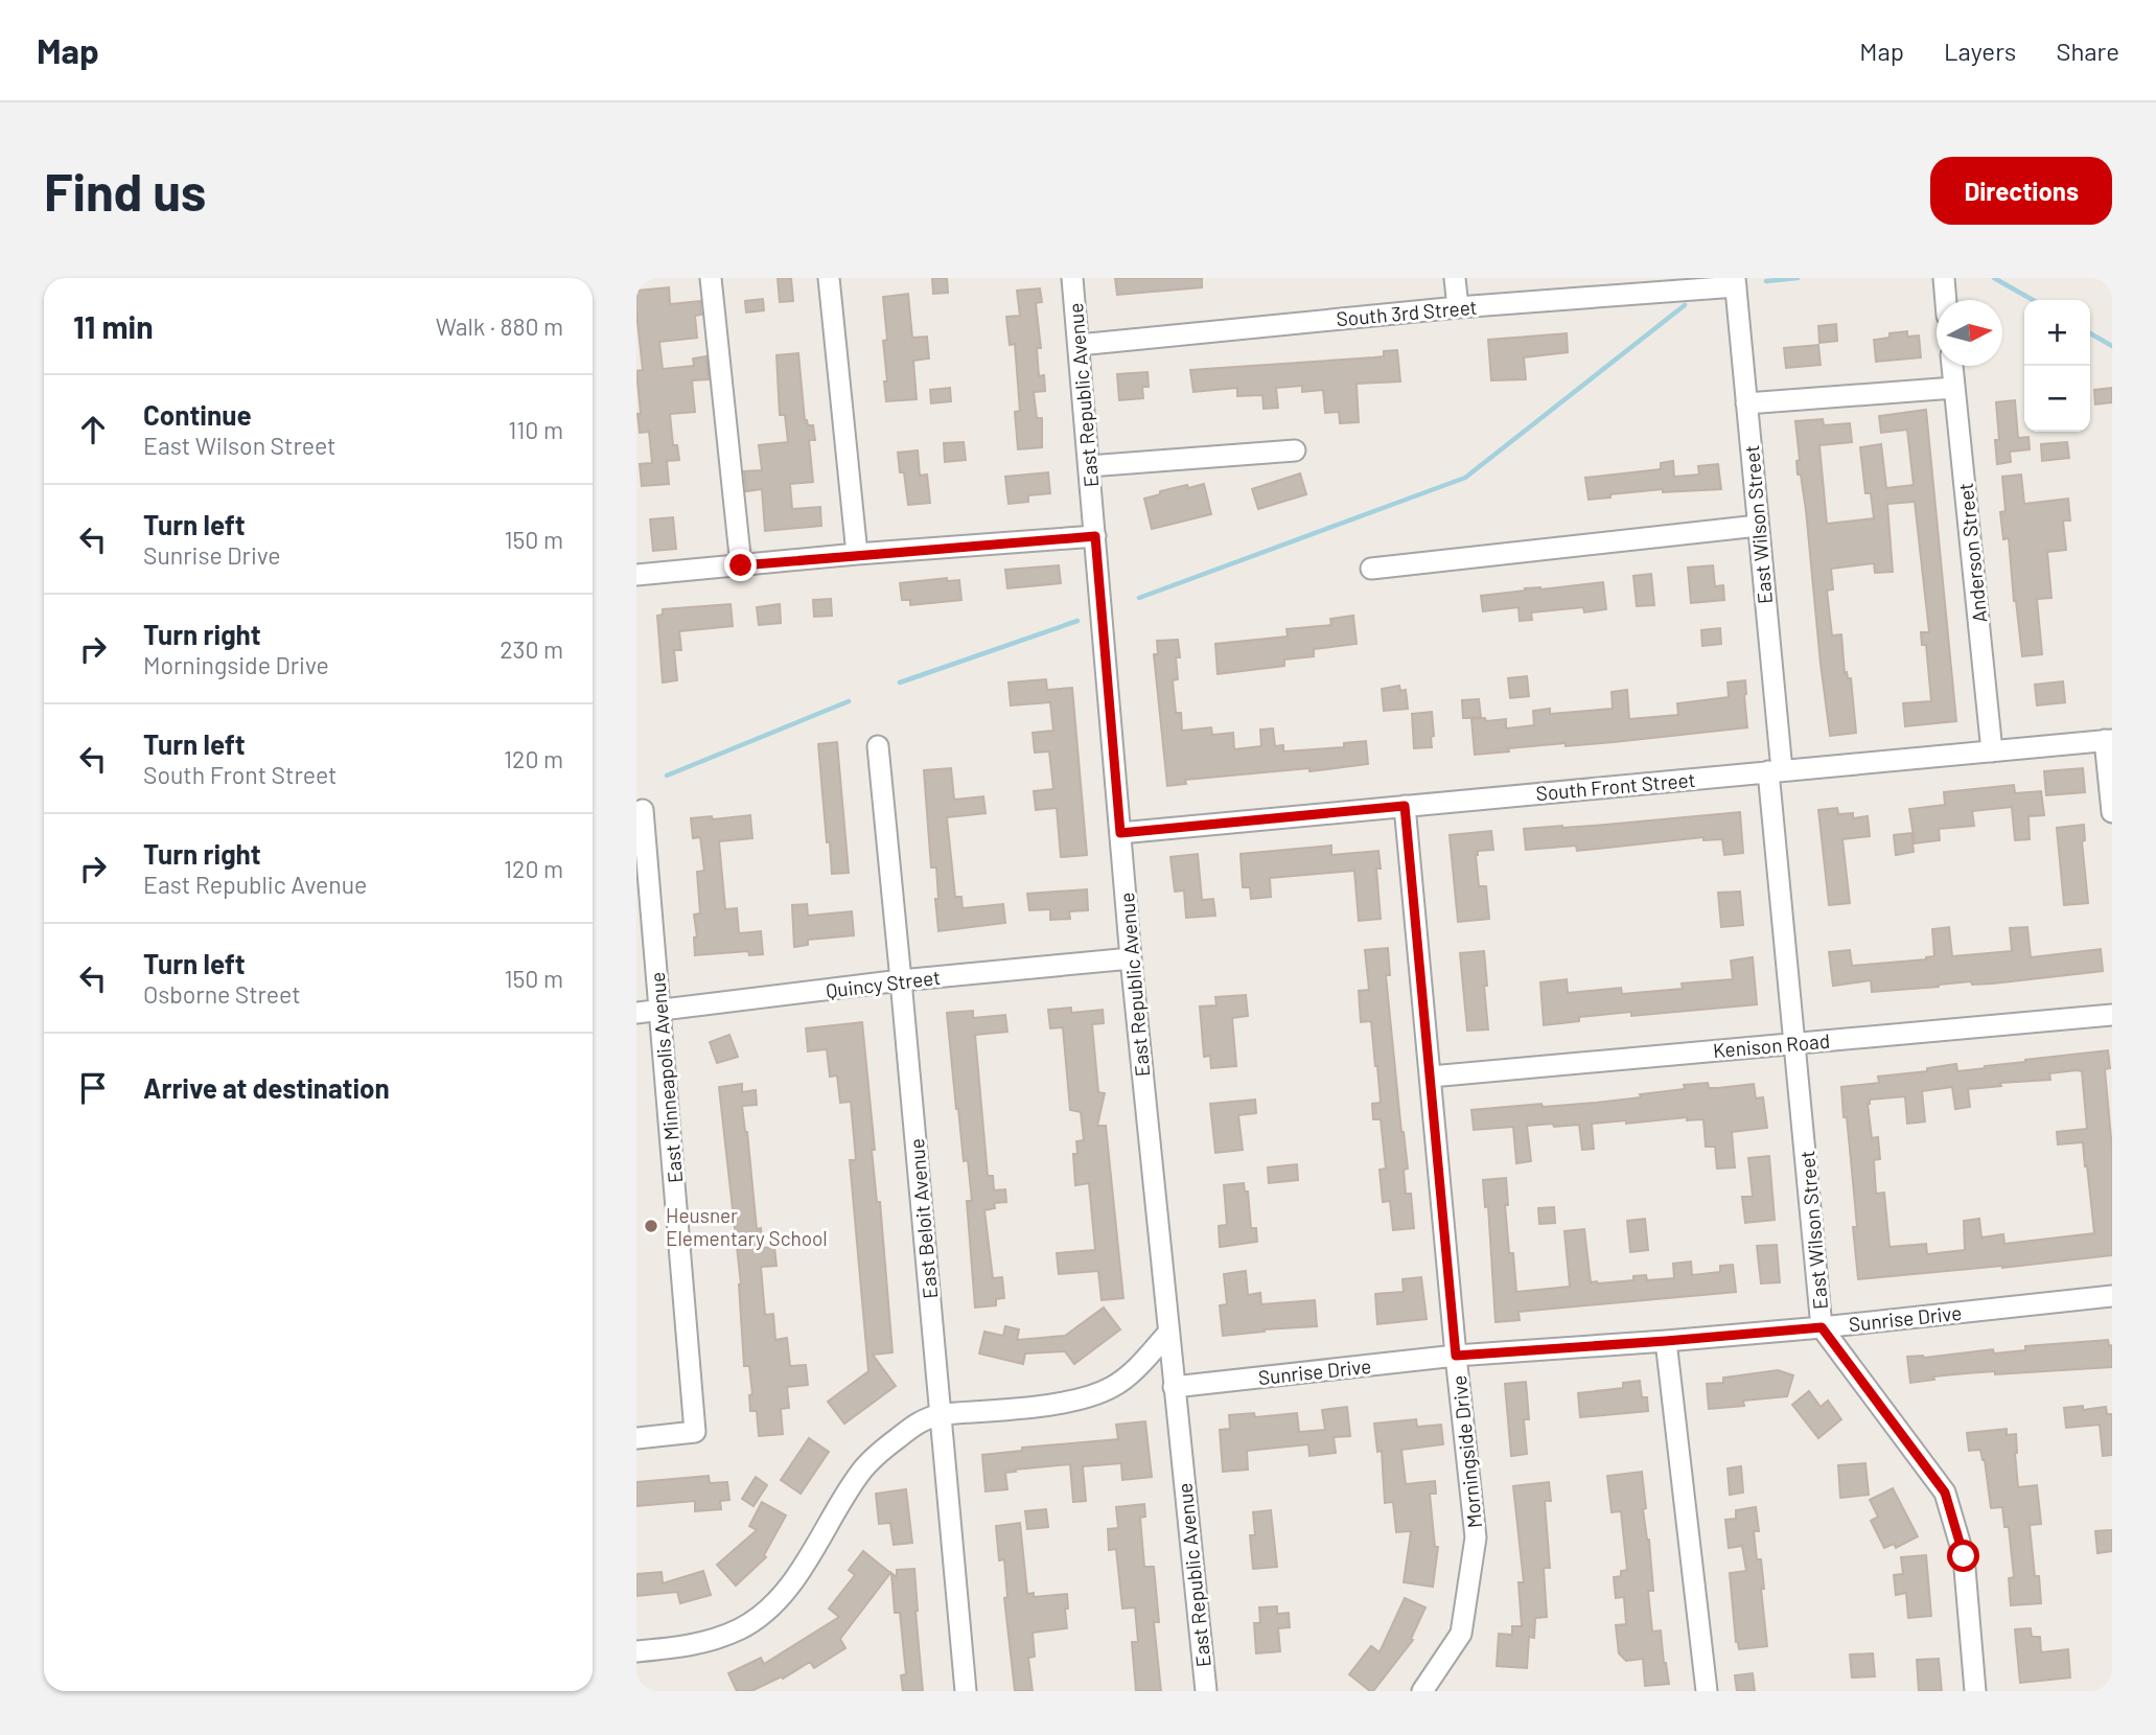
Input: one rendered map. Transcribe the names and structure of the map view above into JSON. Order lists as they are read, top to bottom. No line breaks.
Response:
{"streets":{"street":["South 3rd Street","East Republic Avenue","East Wilson Street","Anderson Street","South Front Street","Quincy Street","Kenison Road","East Minneapolis Avenue","East Beloit Avenue","Sunrise Drive","Morningside Drive"]},"crossings":[["South 3rd Street","East Republic Avenue"],["South 3rd Street","East Wilson Street"],["East Republic Avenue","South Front Street"],["East Republic Avenue","Quincy Street"],["East Republic Avenue","Sunrise Drive"],["East Wilson Street","South Front Street"],["East Wilson Street","Kenison Road"],["East Wilson Street","Sunrise Drive"],["Anderson Street","South Front Street"],["South Front Street","Morningside Drive"],["Quincy Street","East Minneapolis Avenue"],["Quincy Street","East Beloit Avenue"],["Kenison Road","Morningside Drive"],["Sunrise Drive","Morningside Drive"]],"places":["Heusner Elementary School"],"north":"right","page":{"header":"Map","nav":["Map","Layers","Share"],"buttons":"Directions","title":"Find us","heading":["11 min","Walk · 880 m"],"map_buttons":["+","−"],"list":[["Continue","East Wilson Street","110 m"],["Turn left","Sunrise Drive","150 m"],["Turn right","Morningside Drive","230 m"],["Turn left","South Front Street","120 m"],["Turn right","East Republic Avenue","120 m"],["Turn left","Osborne Street","150 m"],"Arrive at destination"]}}
